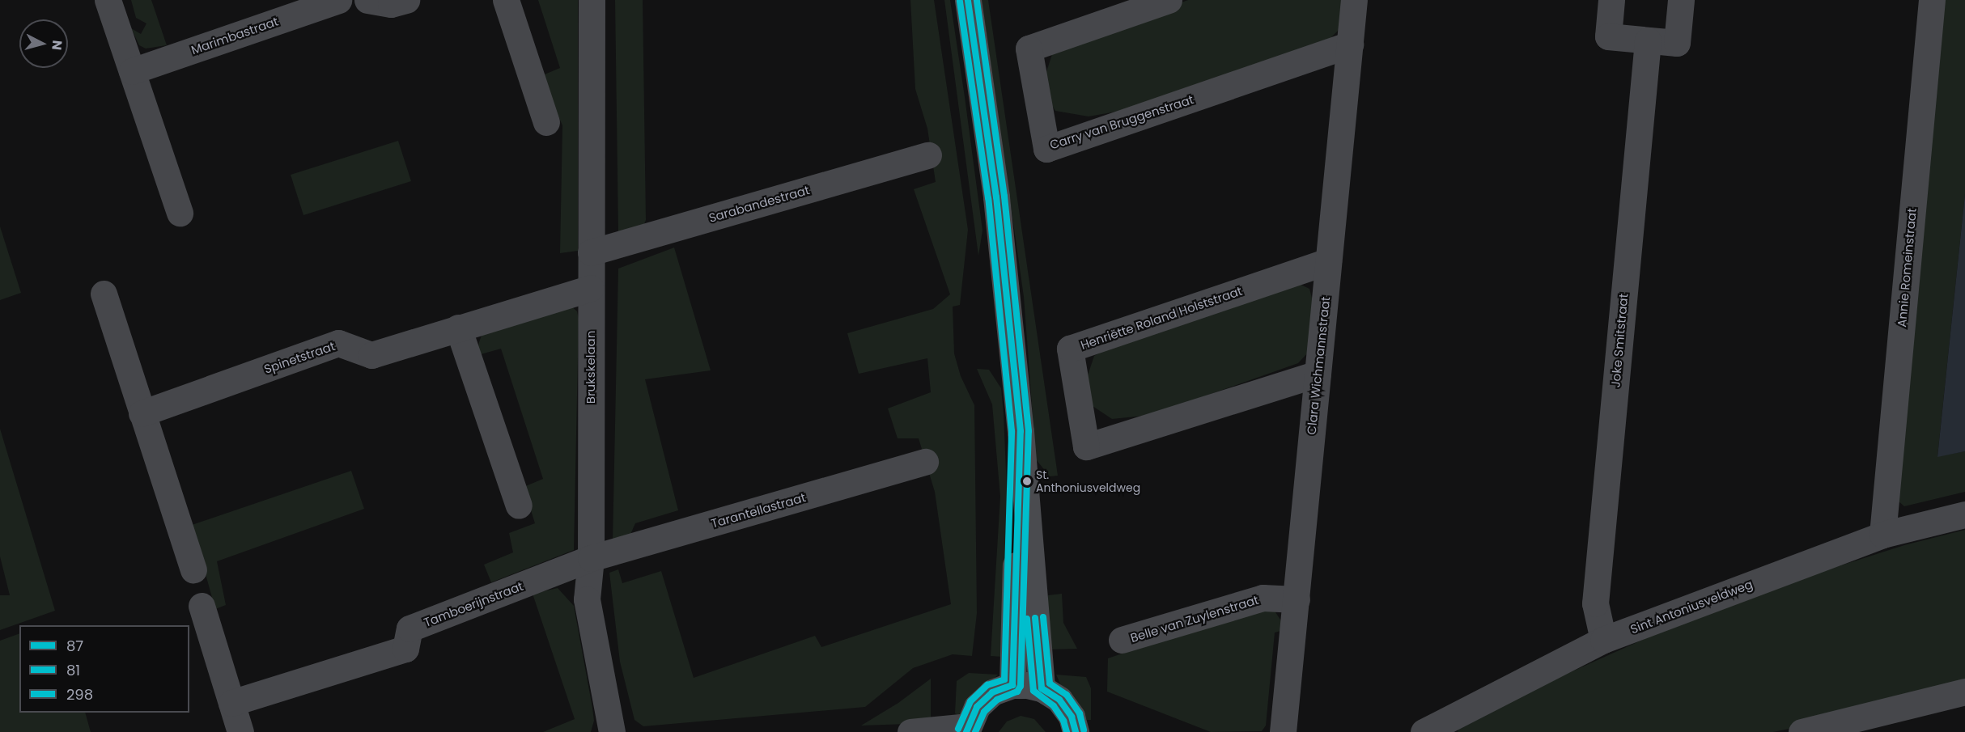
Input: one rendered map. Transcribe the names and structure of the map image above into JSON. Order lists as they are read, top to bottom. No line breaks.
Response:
{"streets":{"street":["Marimbastraat","Carry van Bruggenstraat","Sarabandestraat","Annie Romeinstraat","Henriëtte Roland Holststraat","Joke Smitstraat","Spinetstraat","Clara Wichmannstraat","Brukskelaan","Tarantellastraat","Tamboerijnstraat","Sint Antoniusveldweg","Belle van Zuylenstraat"]},"crossings":[["Carry van Bruggenstraat","Clara Wichmannstraat"],["Sarabandestraat","Brukskelaan"],["Annie Romeinstraat","Sint Antoniusveldweg"],["Henriëtte Roland Holststraat","Clara Wichmannstraat"],["Joke Smitstraat","Sint Antoniusveldweg"],["Spinetstraat","Brukskelaan"],["Clara Wichmannstraat","Belle van Zuylenstraat"],["Brukskelaan","Tarantellastraat"],["Brukskelaan","Tamboerijnstraat"],["Tarantellastraat","Tamboerijnstraat"]],"places":["St. Anthoniusveldweg"],"lines":["transit line 87","transit line 81","transit line 298"],"legend":["87","81","298"],"north":"right"}
